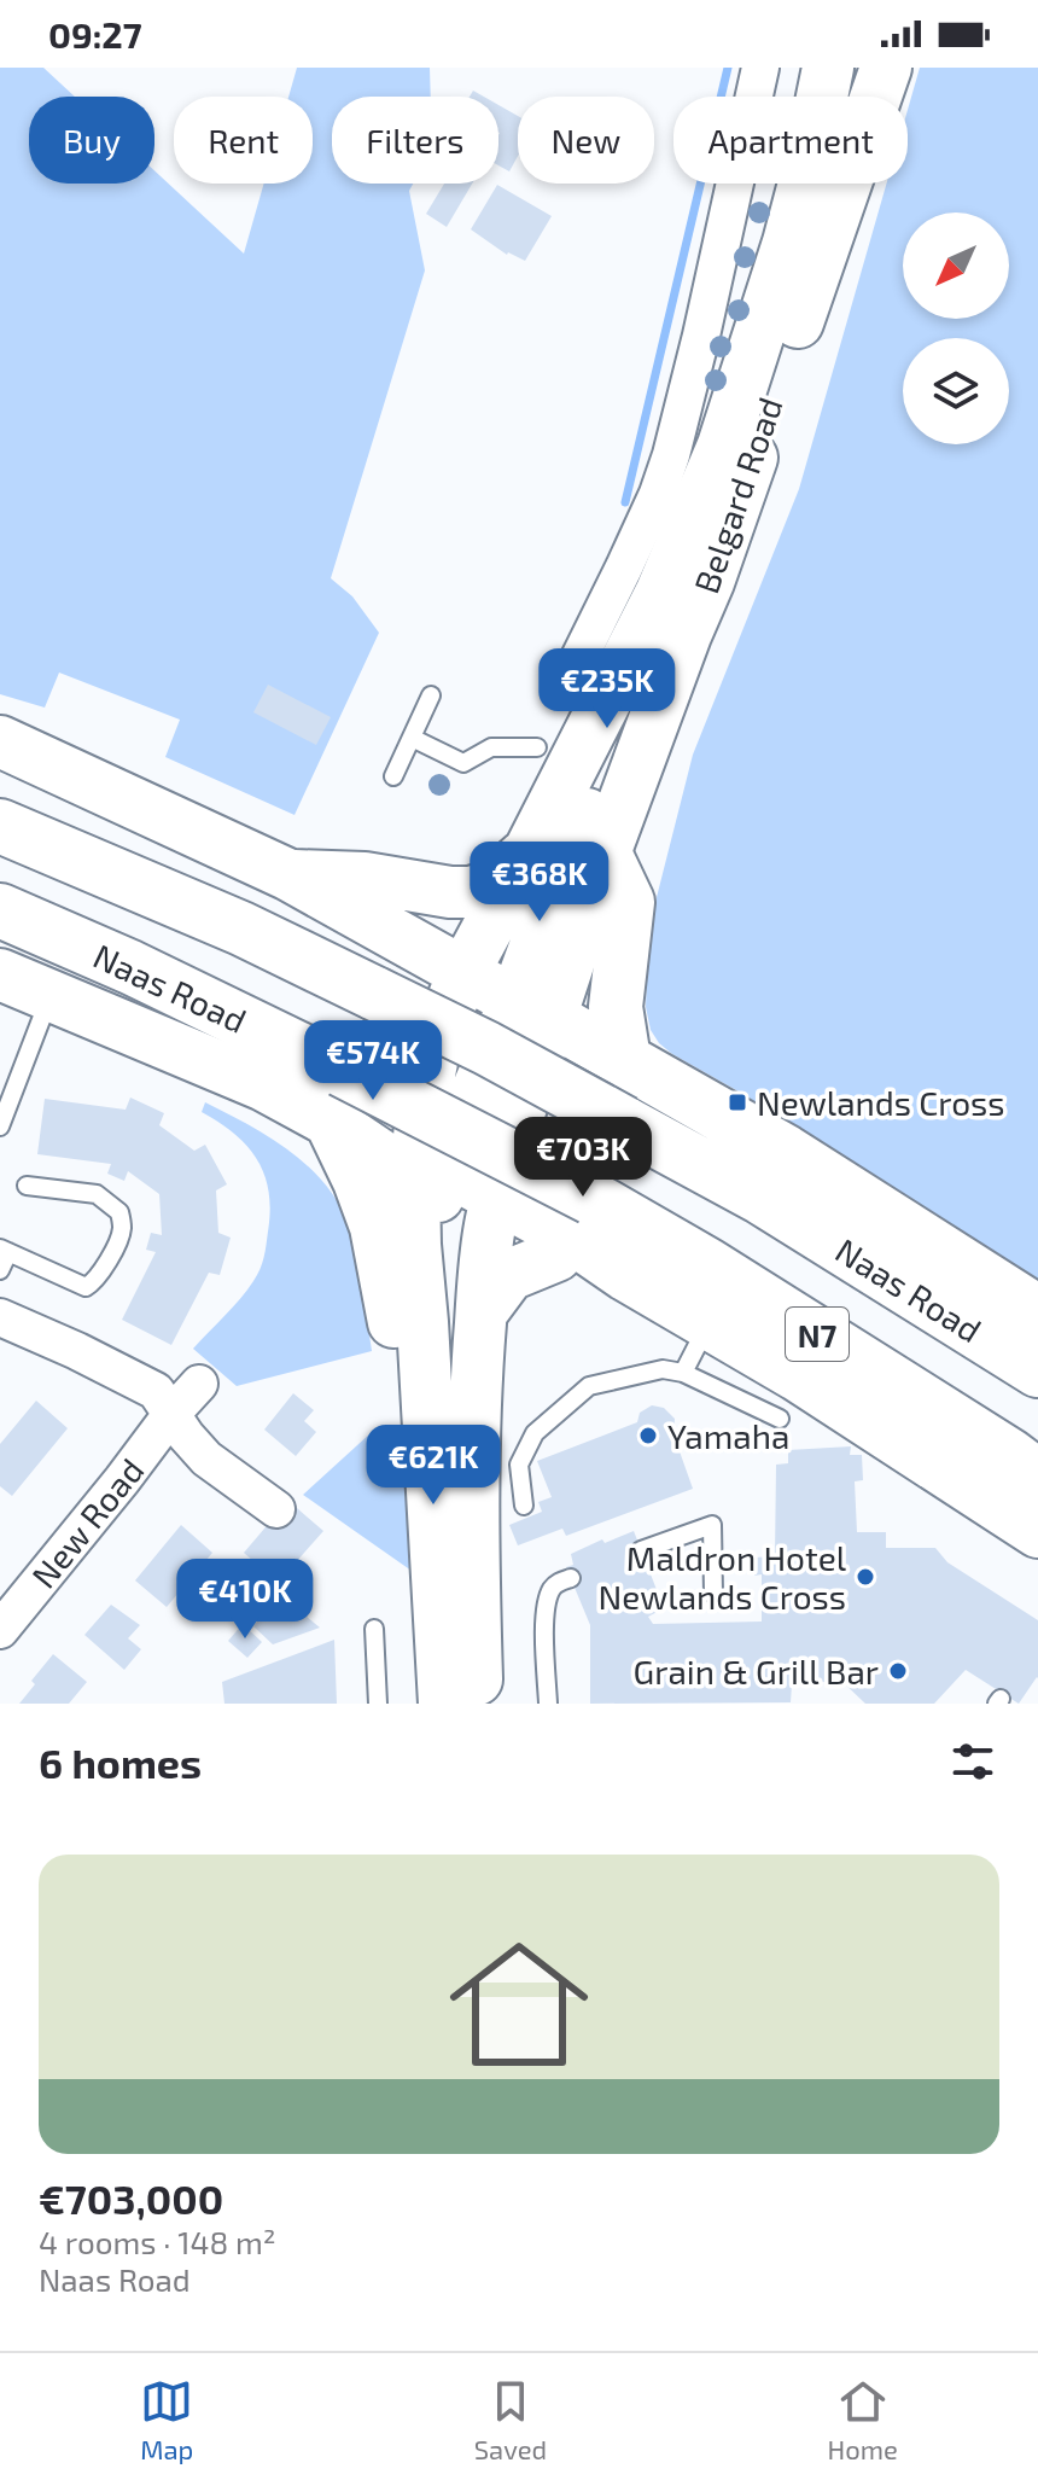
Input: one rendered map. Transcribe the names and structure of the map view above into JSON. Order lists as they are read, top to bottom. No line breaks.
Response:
{"streets":{"highway":["Naas Road","N7"],"main road":["Belgard Road"],"street":["New Road"]},"crossings":[["Belgard Road","Naas Road"]],"places":{"transit":["Newlands Cross"],"other":["Yamaha","Maldron Hotel Newlands Cross","Grain & Grill Bar"]},"north":"bottom left","page":{"status":"09:27","chip":["Buy","Rent","Filters","New","Apartment"],"price":["€235K","€368K","€574K","€703K","€621K","€410K"],"heading":"6 homes","list":[{"name":"€703,000","note":"4 rooms · 148 m² · Naas Road"}],"tabs":["Map","Saved","Home"]}}
